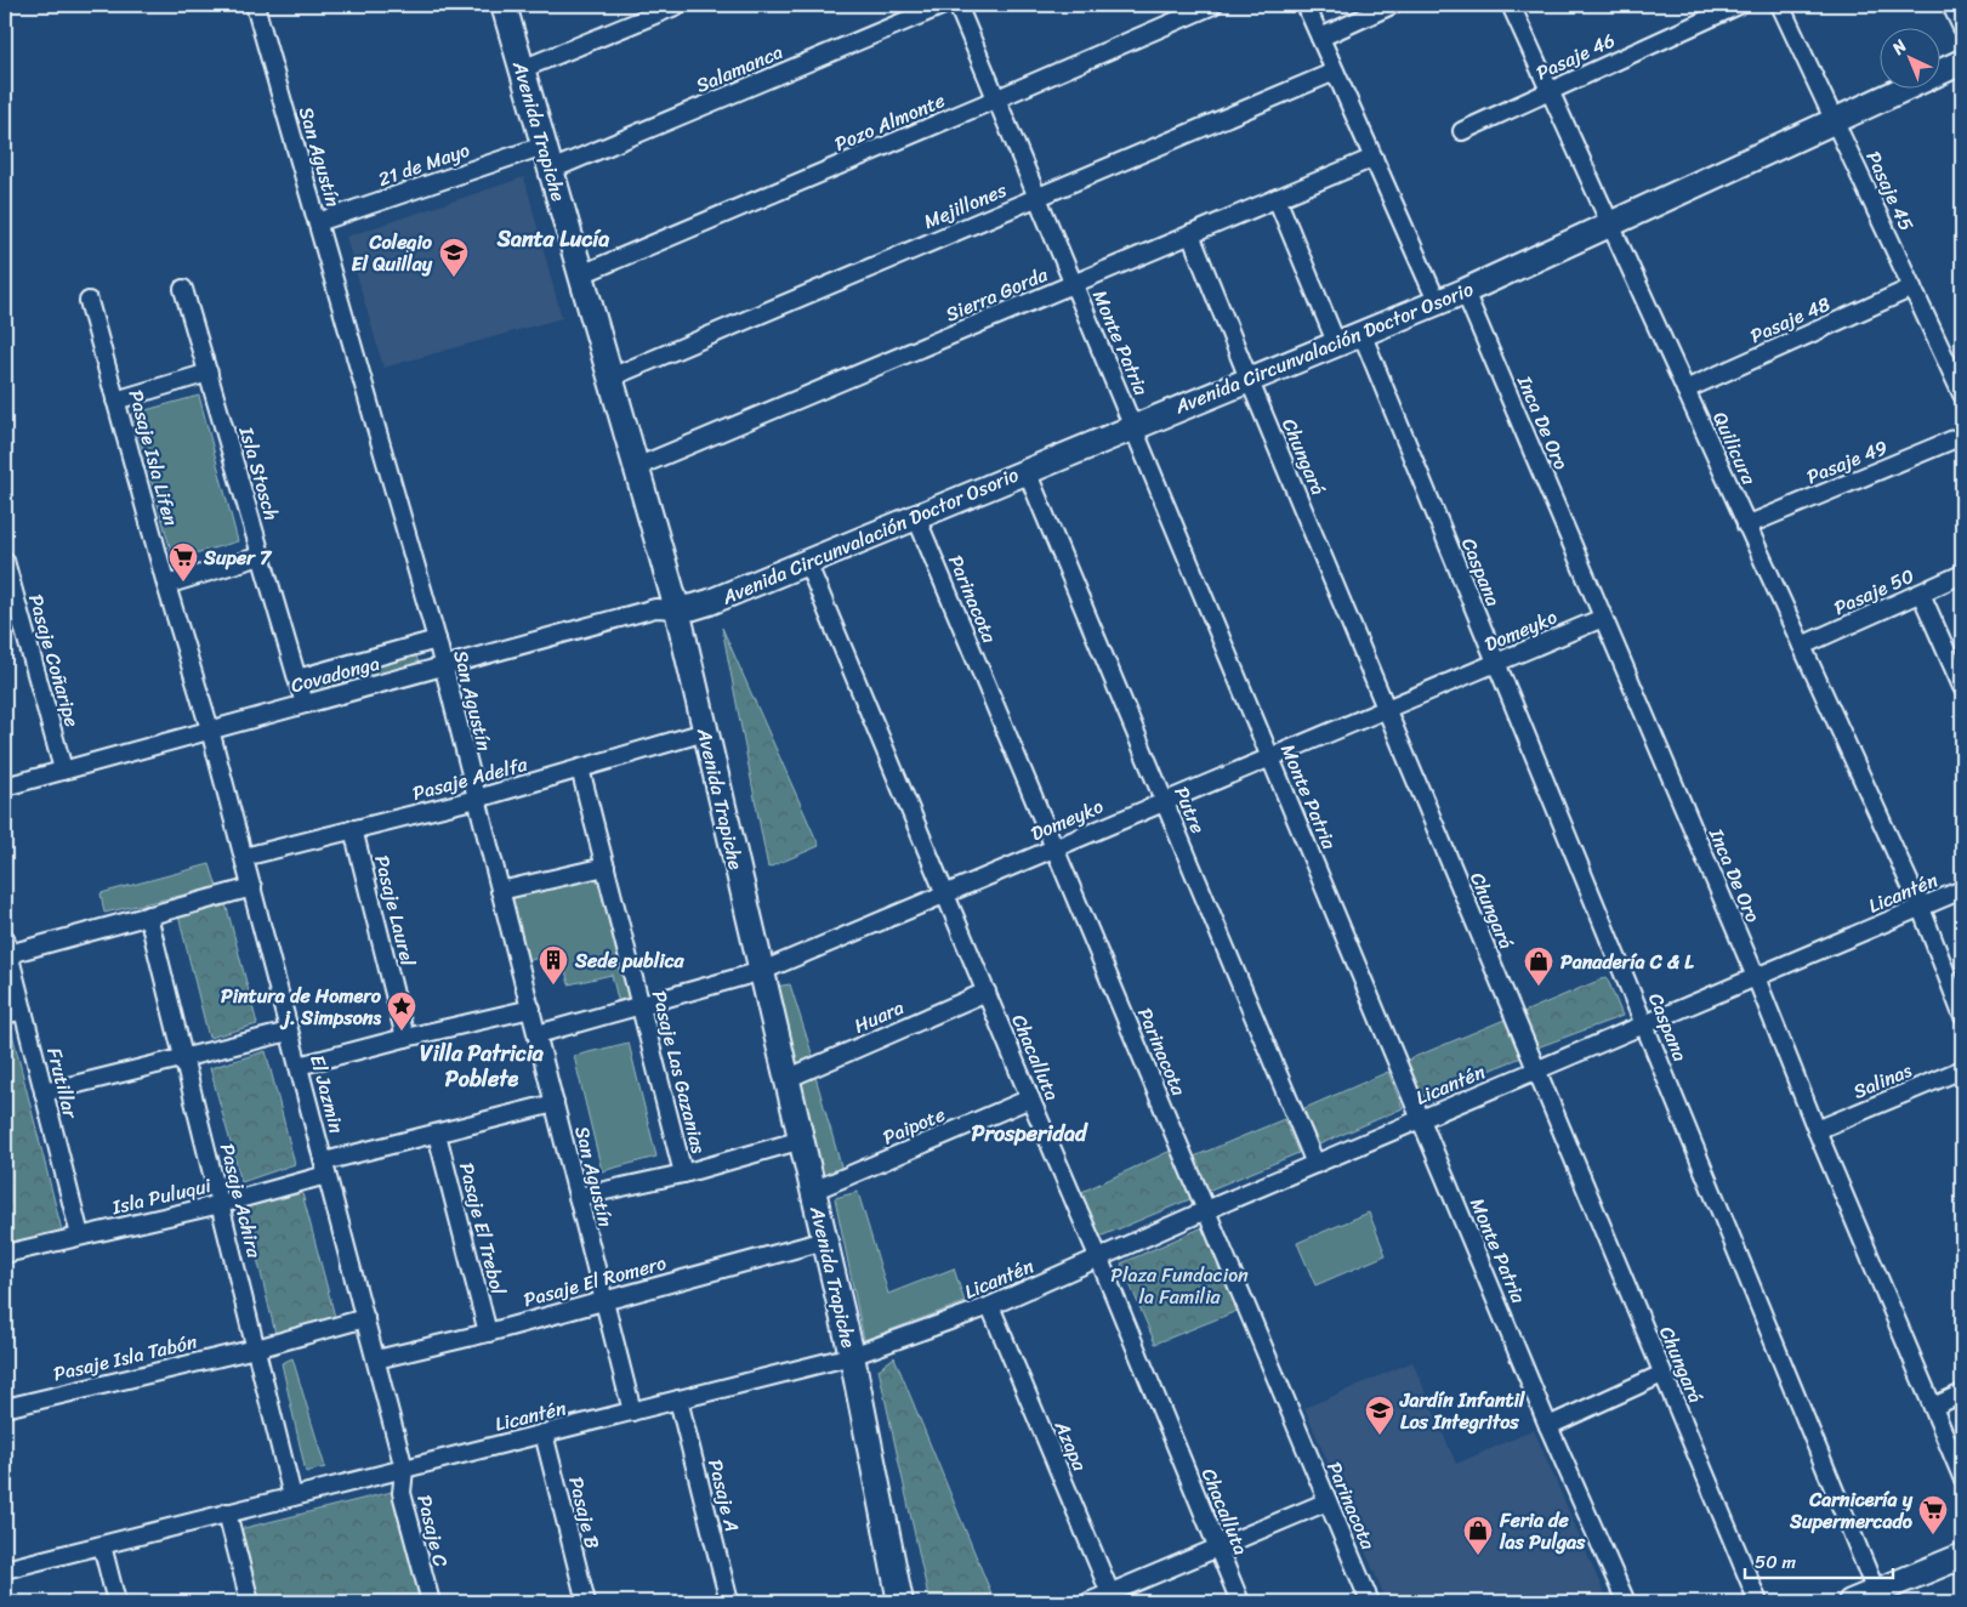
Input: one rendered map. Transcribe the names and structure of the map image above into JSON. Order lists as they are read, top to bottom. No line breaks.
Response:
{"streets":{"street":["Pasaje 46","Salamanca","Pozo Almonte","Avenida Trapiche","San Agustín","21 de Mayo","Pasaje 45","Mejillones","Sierra Gorda","Pasaje 48","Monte Patria","Avenida Circunvalación Doctor Osorio","Inca De Oro","Quilicura","Chungará","Pasaje Isla Lifen","Pasaje 49","Isla Stosch","Caspana","Pasaje 50","Parinacota","Domeyko","Pasaje Coñaripe","Covadonga","Pasaje Adelfa","Putre","Licantén","Pasaje Laurel","Huara","Chacalluta","Pasaje Las Gazanias","Salinas","Frutillar","El Jazmin","Paipote","Isla Puluqui","Pasaje Achira","Pasaje El Trebol","Pasaje El Romero","Pasaje Isla Tabón","Azapa","Pasaje A","Pasaje B","Pasaje C"]},"crossings":[["Pasaje 46","Quilicura"],["Salamanca","Avenida Trapiche"],["Pozo Almonte","Avenida Trapiche"],["Pozo Almonte","Monte Patria"],["Avenida Trapiche","21 de Mayo"],["Avenida Trapiche","Mejillones"],["Avenida Trapiche","Sierra Gorda"],["Avenida Trapiche","Avenida Circunvalación Doctor Osorio"],["Avenida Trapiche","Domeyko"],["Avenida Trapiche","Covadonga"],["Avenida Trapiche","Pasaje Adelfa"],["Avenida Trapiche","Licantén"],["Avenida Trapiche","Huara"],["Avenida Trapiche","Paipote"],["Avenida Trapiche","Pasaje El Romero"],["San Agustín","21 de Mayo"],["San Agustín","Domeyko"],["San Agustín","Covadonga"],["San Agustín","Pasaje Adelfa"],["San Agustín","Licantén"],["San Agustín","Isla Puluqui"],["San Agustín","Pasaje El Romero"],["Pasaje 45","Pasaje 48"],["Pasaje 45","Avenida Circunvalación Doctor Osorio"],["Mejillones","Monte Patria"],["Sierra Gorda","Monte Patria"],["Sierra Gorda","Chungará"],["Pasaje 48","Quilicura"],["Monte Patria","Avenida Circunvalación Doctor Osorio"],["Monte Patria","Domeyko"],["Monte Patria","Licantén"],["Avenida Circunvalación Doctor Osorio","Inca De Oro"],["Avenida Circunvalación Doctor Osorio","Quilicura"],["Avenida Circunvalación Doctor Osorio","Chungará"],["Avenida Circunvalación Doctor Osorio","Caspana"],["Avenida Circunvalación Doctor Osorio","Parinacota"],["Avenida Circunvalación Doctor Osorio","Covadonga"],["Avenida Circunvalación Doctor Osorio","Putre"],["Avenida Circunvalación Doctor Osorio","Chacalluta"],["Inca De Oro","Domeyko"],["Inca De Oro","Licantén"],["Inca De Oro","Salinas"],["Quilicura","Pasaje 49"],["Quilicura","Pasaje 50"],["Quilicura","Licantén"],["Chungará","Domeyko"],["Chungará","Licantén"],["Pasaje Isla Lifen","Covadonga"],["Pasaje Isla Lifen","El Jazmin"],["Isla Stosch","Covadonga"],["Caspana","Domeyko"],["Caspana","Licantén"],["Parinacota","Domeyko"],["Parinacota","Licantén"],["Domeyko","Putre"],["Domeyko","Chacalluta"],["Domeyko","Pasaje Las Gazanias"],["Pasaje Coñaripe","Covadonga"],["Covadonga","El Jazmin"],["Pasaje Adelfa","Pasaje Laurel"],["Pasaje Adelfa","Pasaje Las Gazanias"],["Pasaje Adelfa","El Jazmin"],["Putre","Licantén"],["Licantén","Chacalluta"],["Licantén","El Jazmin"],["Licantén","Pasaje Achira"],["Licantén","Azapa"],["Licantén","Pasaje A"],["Licantén","Pasaje B"],["Licantén","Pasaje C"],["Huara","Chacalluta"],["Chacalluta","Paipote"],["Frutillar","Isla Puluqui"],["El Jazmin","Isla Puluqui"],["El Jazmin","Pasaje El Romero"],["El Jazmin","Pasaje Isla Tabón"],["El Jazmin","Pasaje C"],["Isla Puluqui","Pasaje Achira"],["Isla Puluqui","Pasaje El Trebol"],["Pasaje Achira","Pasaje Isla Tabón"],["Pasaje El Trebol","Pasaje El Romero"]],"districts":["Santa Lucía","Villa Patricia Poblete","Prosperidad"],"parks":["Plaza Fundacion la Familia"],"places":{"school or university":["Colegio El Quillay","Jardín Infantil Los Integritos"],"supermarket":["Super 7","Carnicería y Supermercado"],"building":["Sede publica"],"shop":["Panadería C & L","Feria de las Pulgas"],"place":["Pintura de Homero j. Simpsons"]},"scale_bar":"50 m","north":"top left"}
